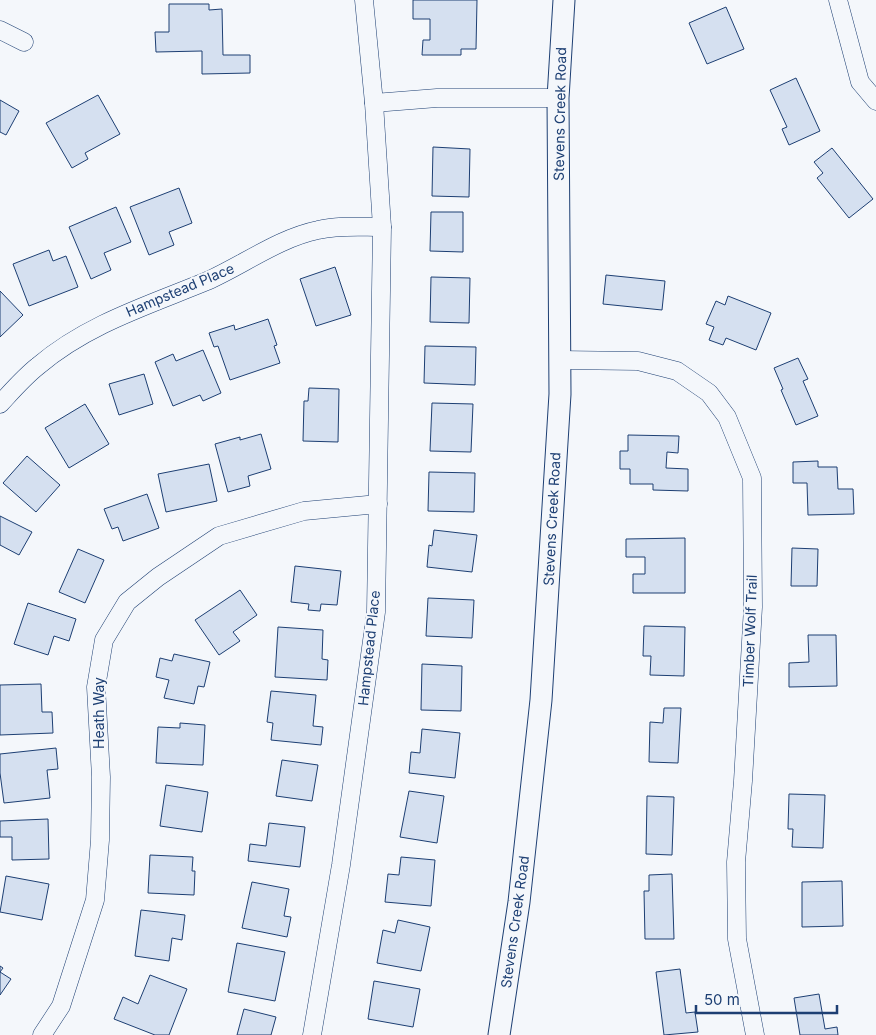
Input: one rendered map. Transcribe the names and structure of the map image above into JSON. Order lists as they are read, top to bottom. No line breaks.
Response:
{"streets":{"street":["Stevens Creek Road","Hampstead Place","Timber Wolf Trail","Heath Way"]},"crossings":[["Stevens Creek Road","Timber Wolf Trail"],["Hampstead Place","Heath Way"]],"scale_bar":"50 m"}
